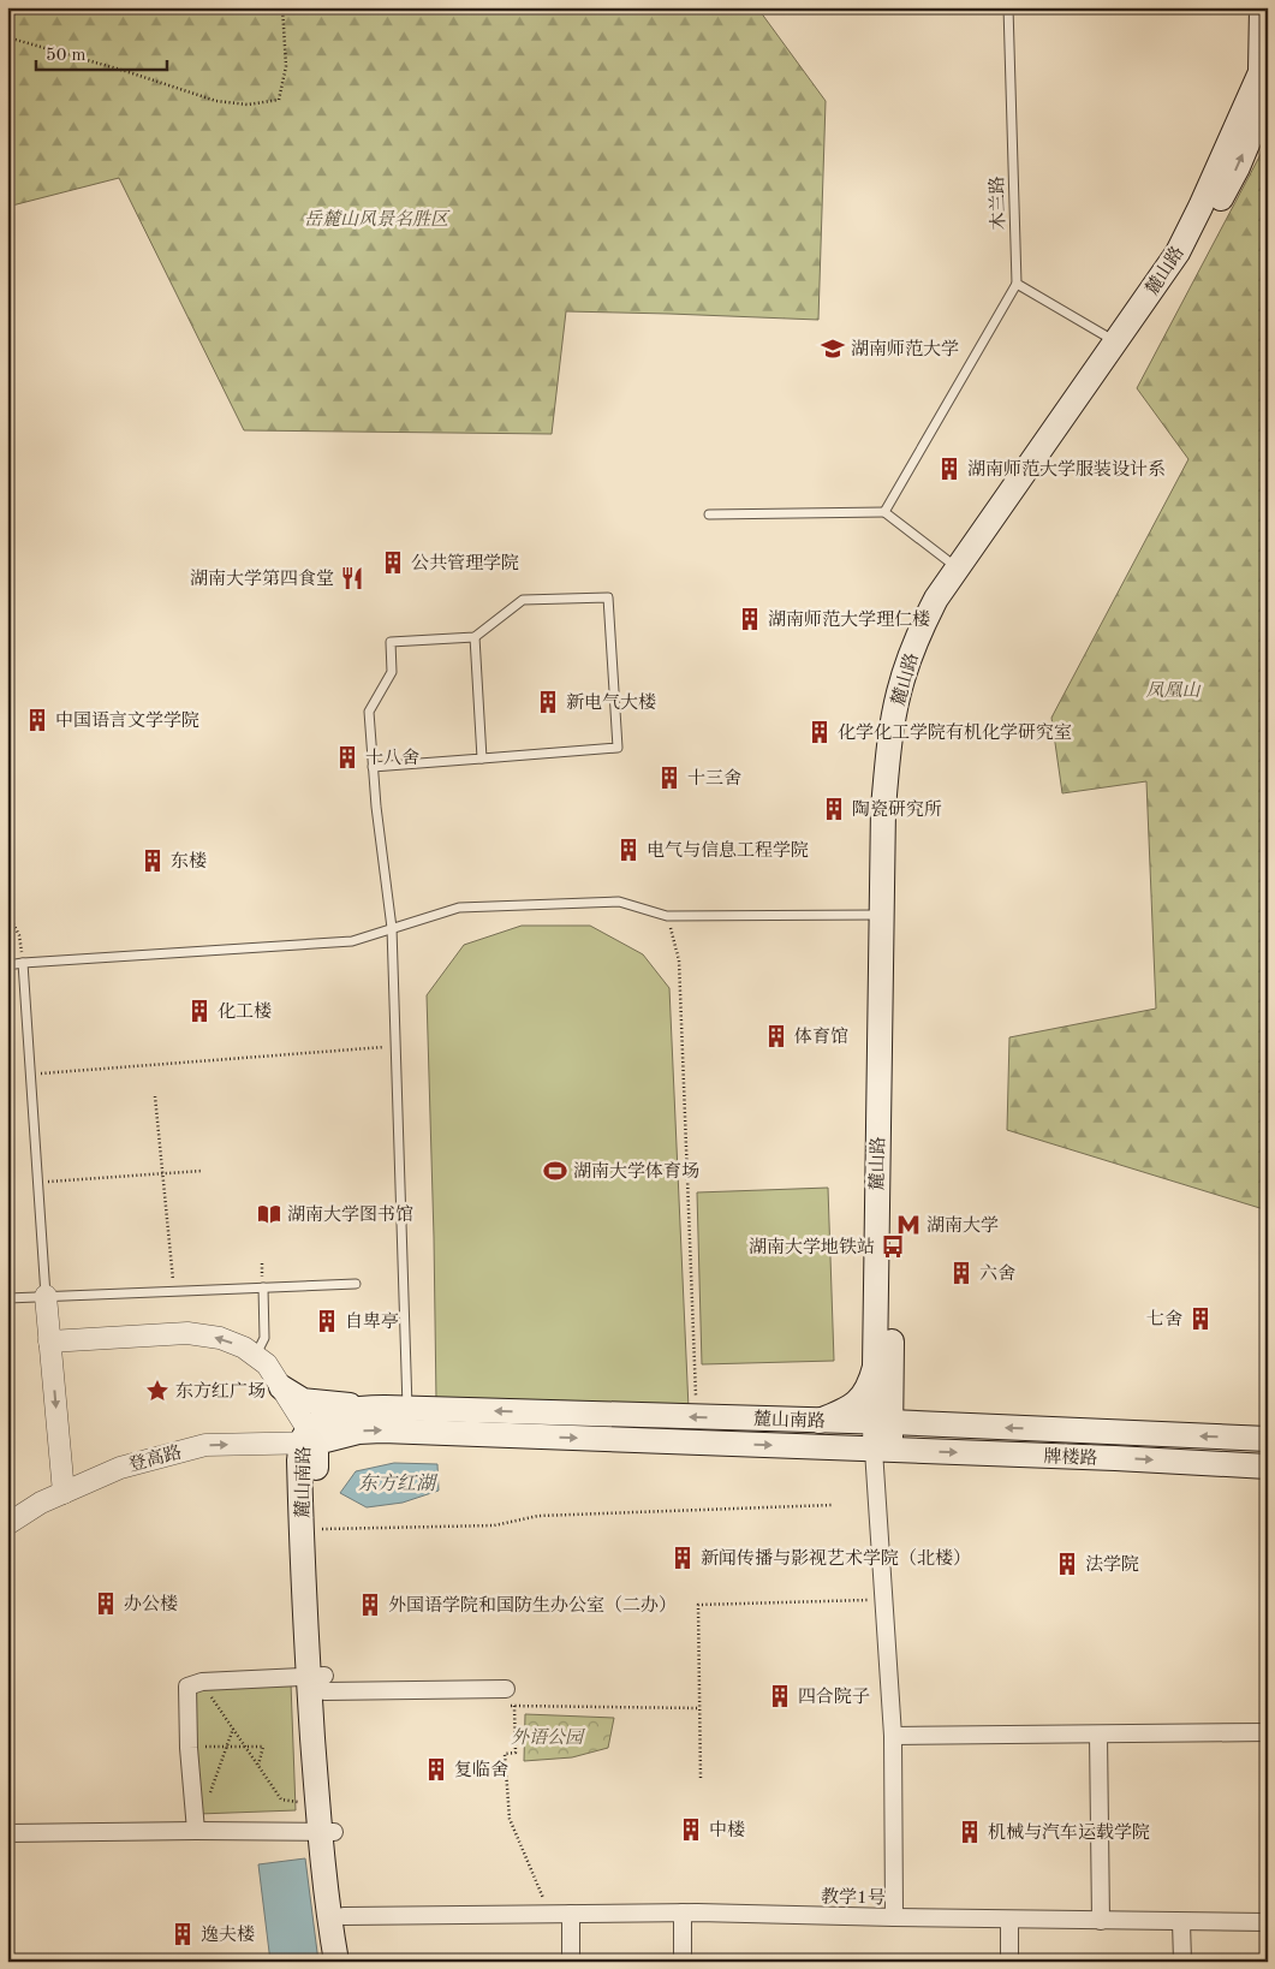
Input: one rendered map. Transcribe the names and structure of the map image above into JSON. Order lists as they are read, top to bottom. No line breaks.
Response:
{"streets":{"main road":["麓山路","麓山南路","牌楼路"],"street":["登高路","教学1号"],"lane":["木兰路"]},"crossings":[["麓山路","麓山南路"],["麓山路","牌楼路"],["麓山路","教学1号"],["麓山南路","牌楼路"],["麓山南路","登高路"],["麓山南路","教学1号"],["牌楼路","教学1号"]],"water":["东方红湖"],"parks":["岳麓山风景名胜区","凤凰山","外语公园"],"places":{"school or university":["湖南师范大学"],"building":["湖南师范大学服装设计系","公共管理学院","湖南师范大学理仁楼","新电气大楼","中国语言文学学院","化学化工学院有机化学研究室","十八舍","十三舍","陶瓷研究所","电气与信息工程学院","东楼","化工楼","体育馆","六舍","七舍","自卑亭","新闻传播与影视艺术学院（北楼）","法学院","办公楼","外国语学院和国防生办公室（二办）","四合院子","复临舍","中楼","机械与汽车运载学院","逸夫楼"],"restaurant":["湖南大学第四食堂"],"sports":["湖南大学体育场"],"library":["湖南大学图书馆"],"metro station":["湖南大学"],"bus stop":["湖南大学地铁站"],"place":["东方红广场"]},"scale_bar":"50 m"}
